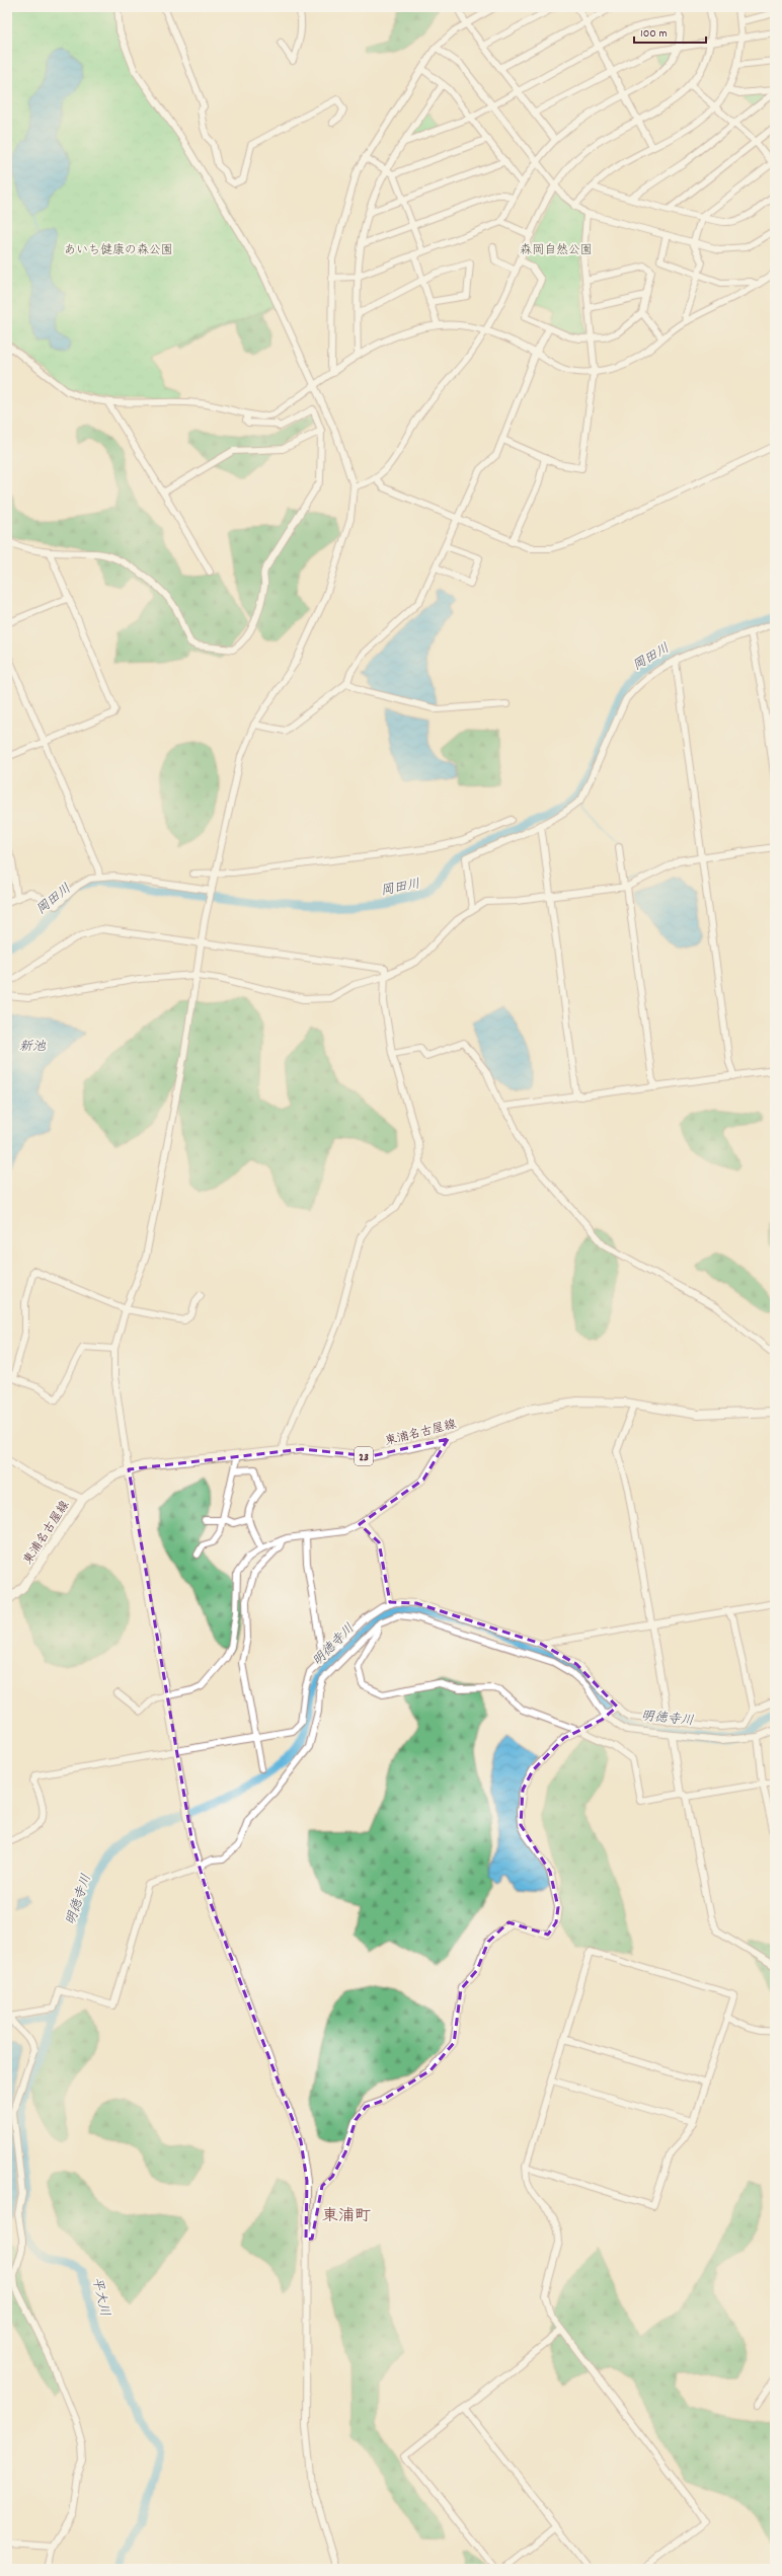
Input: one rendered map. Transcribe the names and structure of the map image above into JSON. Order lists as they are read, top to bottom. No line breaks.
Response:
{"streets":{"main road":["東浦名古屋線","23"]},"districts":["東浦町"],"water":["岡田川","新池","明徳寺川","平大川"],"parks":["あいち健康の森公園","森岡自然公園"],"scale_bar":"100 m"}
